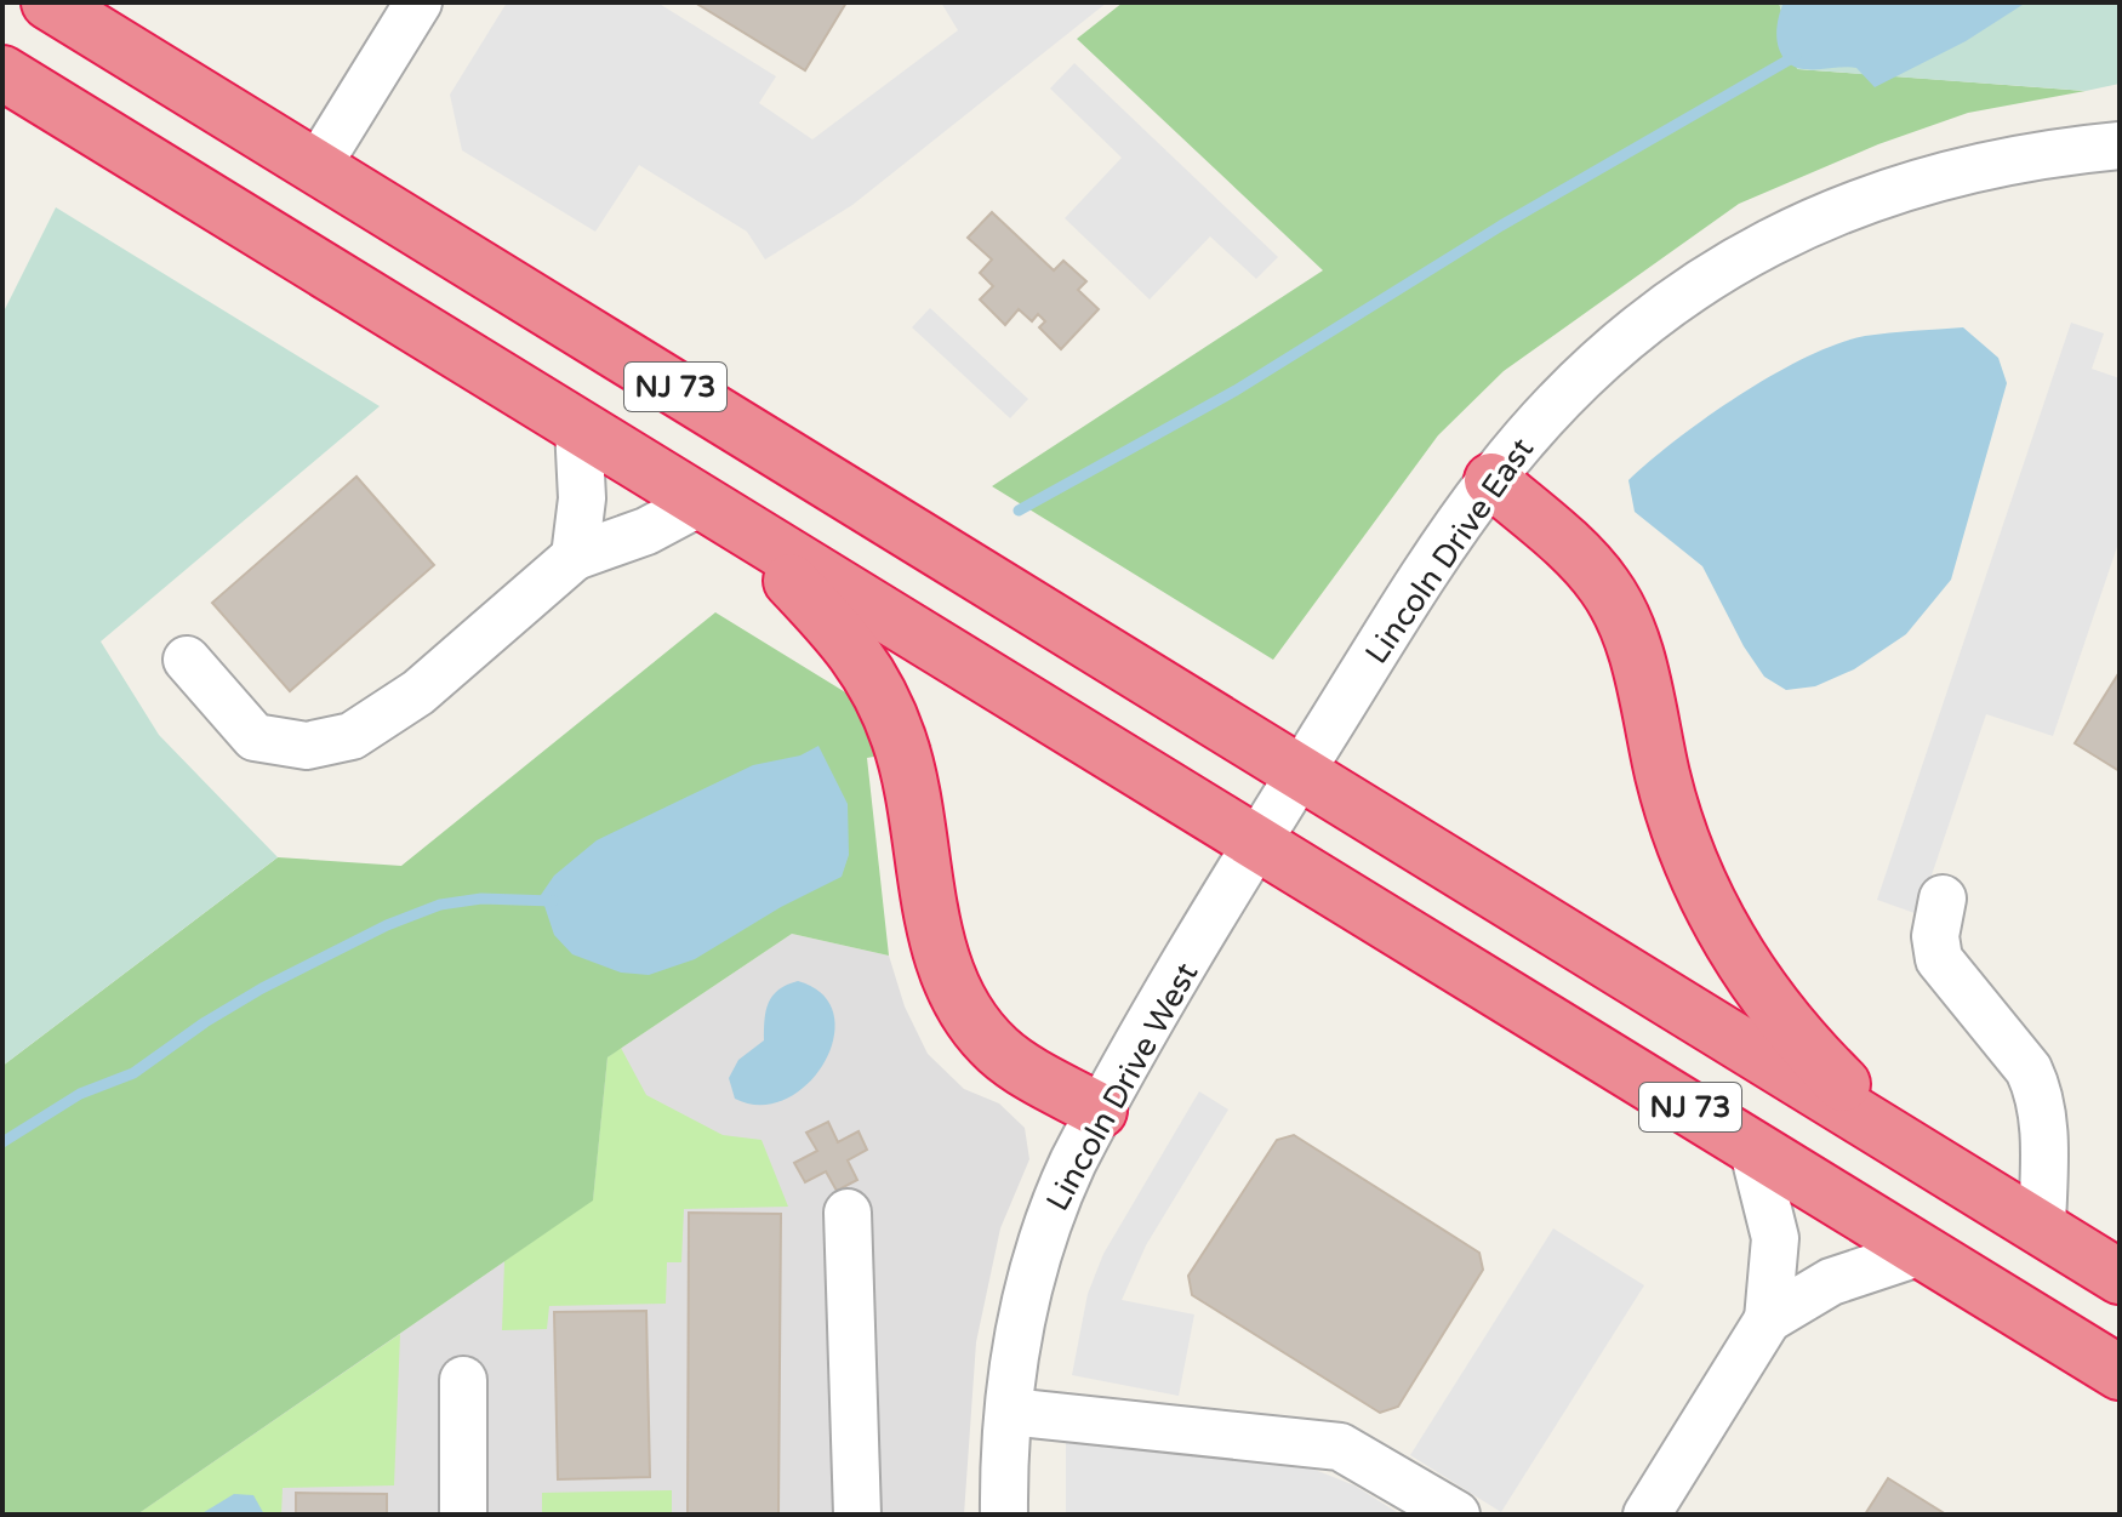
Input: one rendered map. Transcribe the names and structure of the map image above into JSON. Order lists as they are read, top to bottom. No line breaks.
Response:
{"streets":{"highway":["NJ 73"],"street":["Lincoln Drive East","Lincoln Drive West"]},"crossings":[["NJ 73","Lincoln Drive East"],["NJ 73","Lincoln Drive West"],["Lincoln Drive East","Lincoln Drive West"]]}
